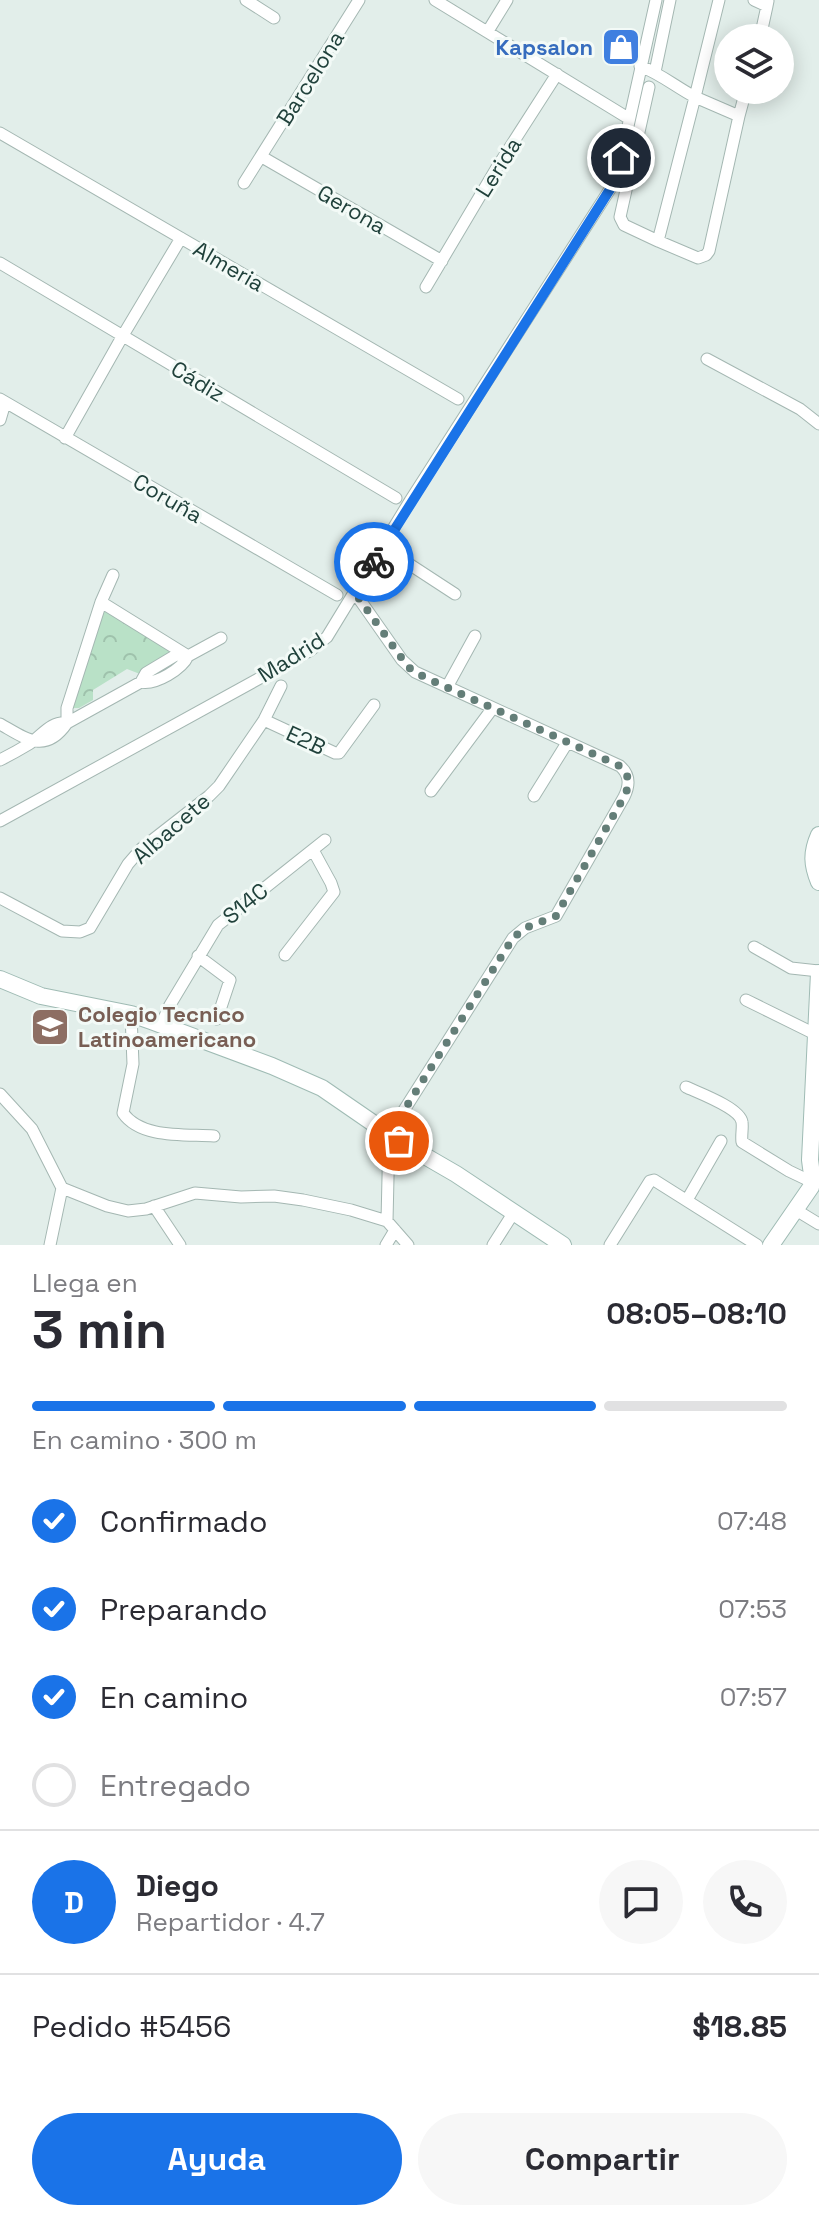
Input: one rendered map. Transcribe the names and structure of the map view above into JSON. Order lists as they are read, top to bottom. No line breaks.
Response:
{"streets":{"street":["Barcelona","Lerida","Gerona","Almeria","Cádiz","Coruña","Madrid","E2B","Albacete","S14C"]},"crossings":[["Barcelona","Gerona"],["Lerida","Gerona"],["E2B","Albacete"]],"places":{"shop":["Kapsalon"],"school or university":["Colegio Tecnico Latinoamericano"]},"page":{"heading":["3 min","Llega en","08:05–08:10"],"panel":["Diego","Repartidor · 4.7","Pedido #5456","$18.85"],"bar":"En camino · 300 m","list":[["Confirmado","07:48"],["Preparando","07:53"],["En camino","07:57"],"Entregado"],"round":"D","buttons":["Ayuda","Compartir"]}}
